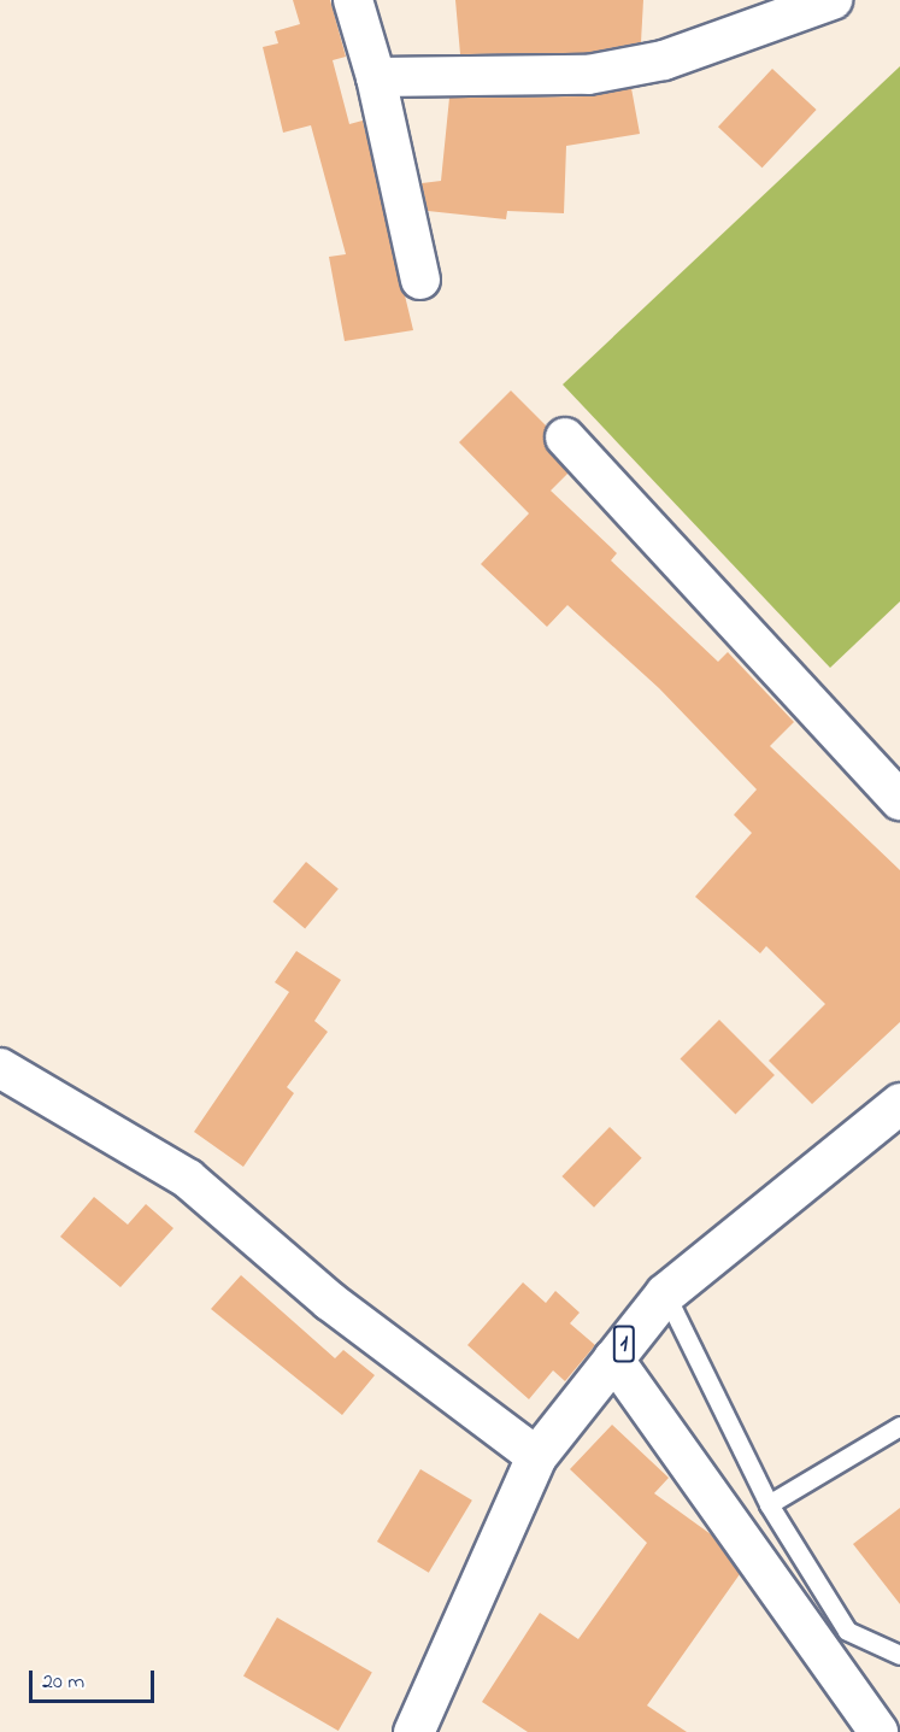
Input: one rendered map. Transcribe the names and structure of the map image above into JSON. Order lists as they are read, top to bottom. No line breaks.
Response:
{"streets":{"highway":["1"]},"scale_bar":"20 m"}
